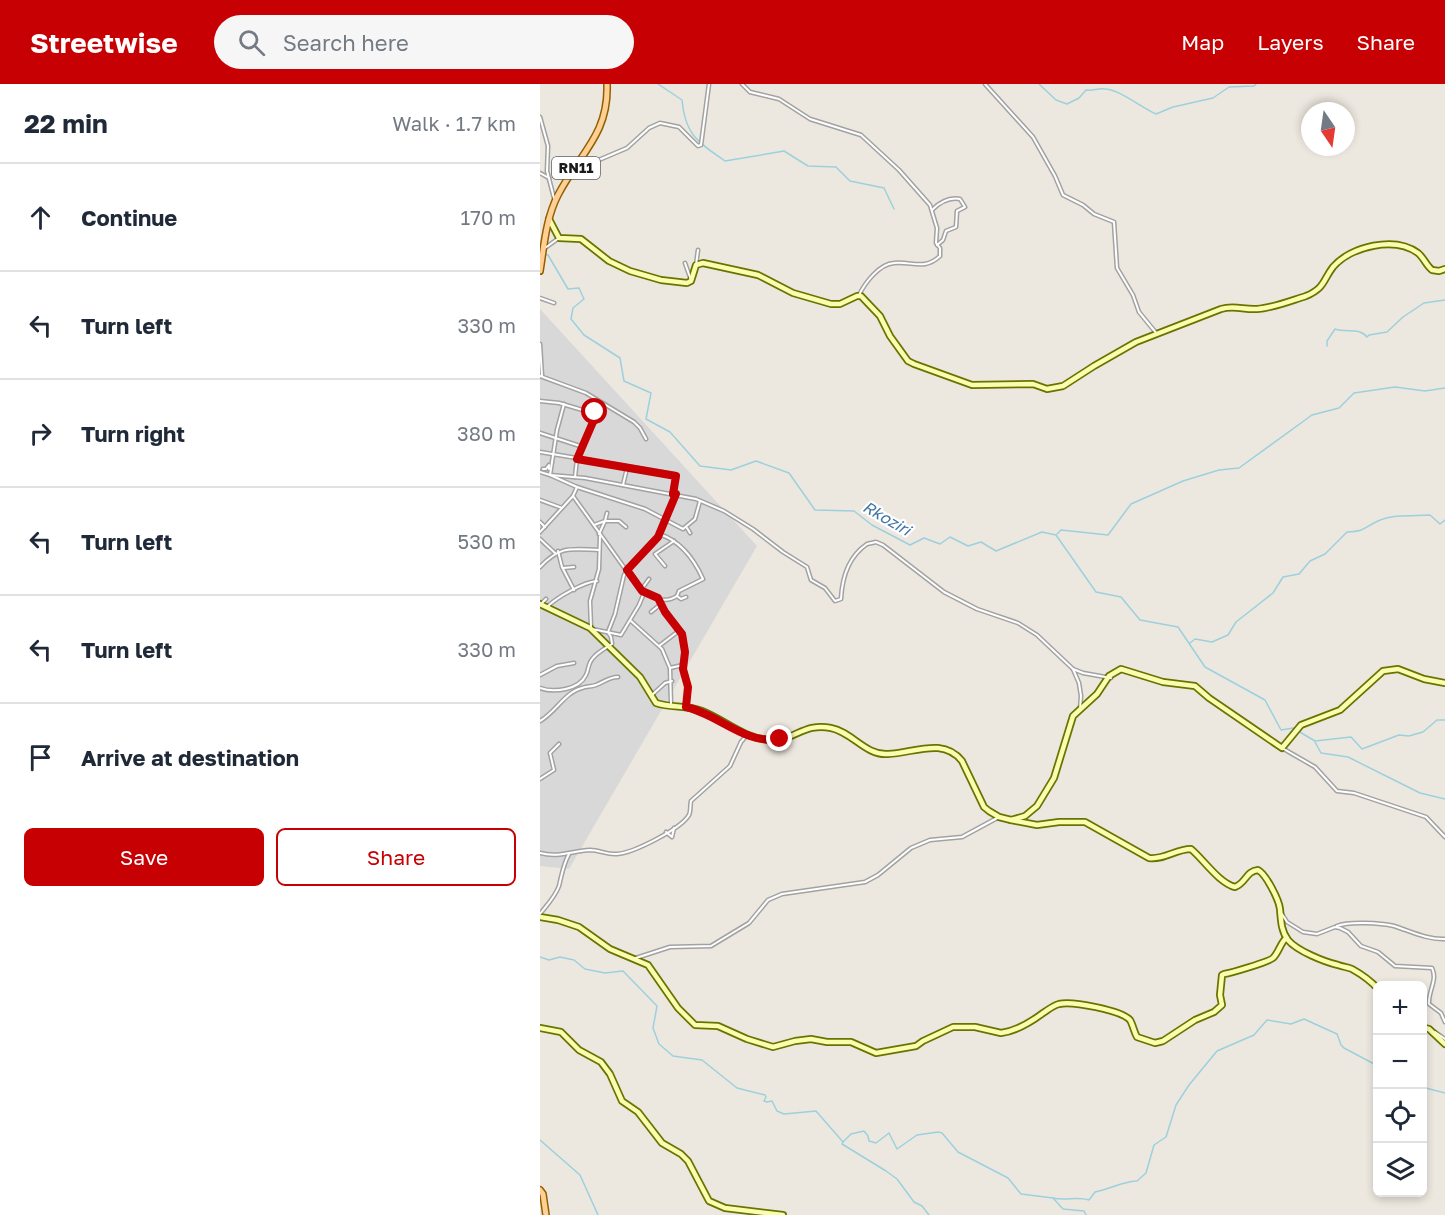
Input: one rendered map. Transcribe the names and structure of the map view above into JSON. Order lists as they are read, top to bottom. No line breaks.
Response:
{"streets":{"main road":["RN11"]},"water":["Rkoziri"],"north":"bottom","page":{"header":"Streetwise","search":"Search here","nav":["Map","Layers","Share"],"heading":["22 min","Walk · 1.7 km"],"list":[["Continue","170 m"],["Turn left","330 m"],["Turn right","380 m"],["Turn left","530 m"],["Turn left","330 m"],"Arrive at destination"],"buttons":["Save","Share"],"map_buttons":["+","−"]}}
